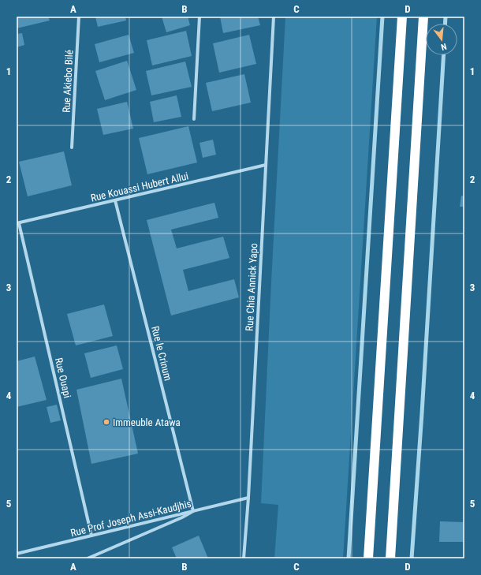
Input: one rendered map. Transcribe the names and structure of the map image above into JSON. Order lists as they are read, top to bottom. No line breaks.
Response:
{"streets":{"street":["Rue Akiebo Bilé","Rue Kouassi Hubert Allui","Rue Chia Annick Yapo","Rue le Crinum","Rue Ouapi","Rue Prof Joseph Assi-Kaudjhis"]},"crossings":[["Rue Kouassi Hubert Allui","Rue Chia Annick Yapo"],["Rue Kouassi Hubert Allui","Rue le Crinum"],["Rue Kouassi Hubert Allui","Rue Ouapi"],["Rue Chia Annick Yapo","Rue Prof Joseph Assi-Kaudjhis"],["Rue le Crinum","Rue Prof Joseph Assi-Kaudjhis"],["Rue Ouapi","Rue Prof Joseph Assi-Kaudjhis"]],"places":["Immeuble Atawa"],"north":"bottom","grid":{"columns":["A","B","C","D"],"rows":["1","2","3","4","5"]}}
